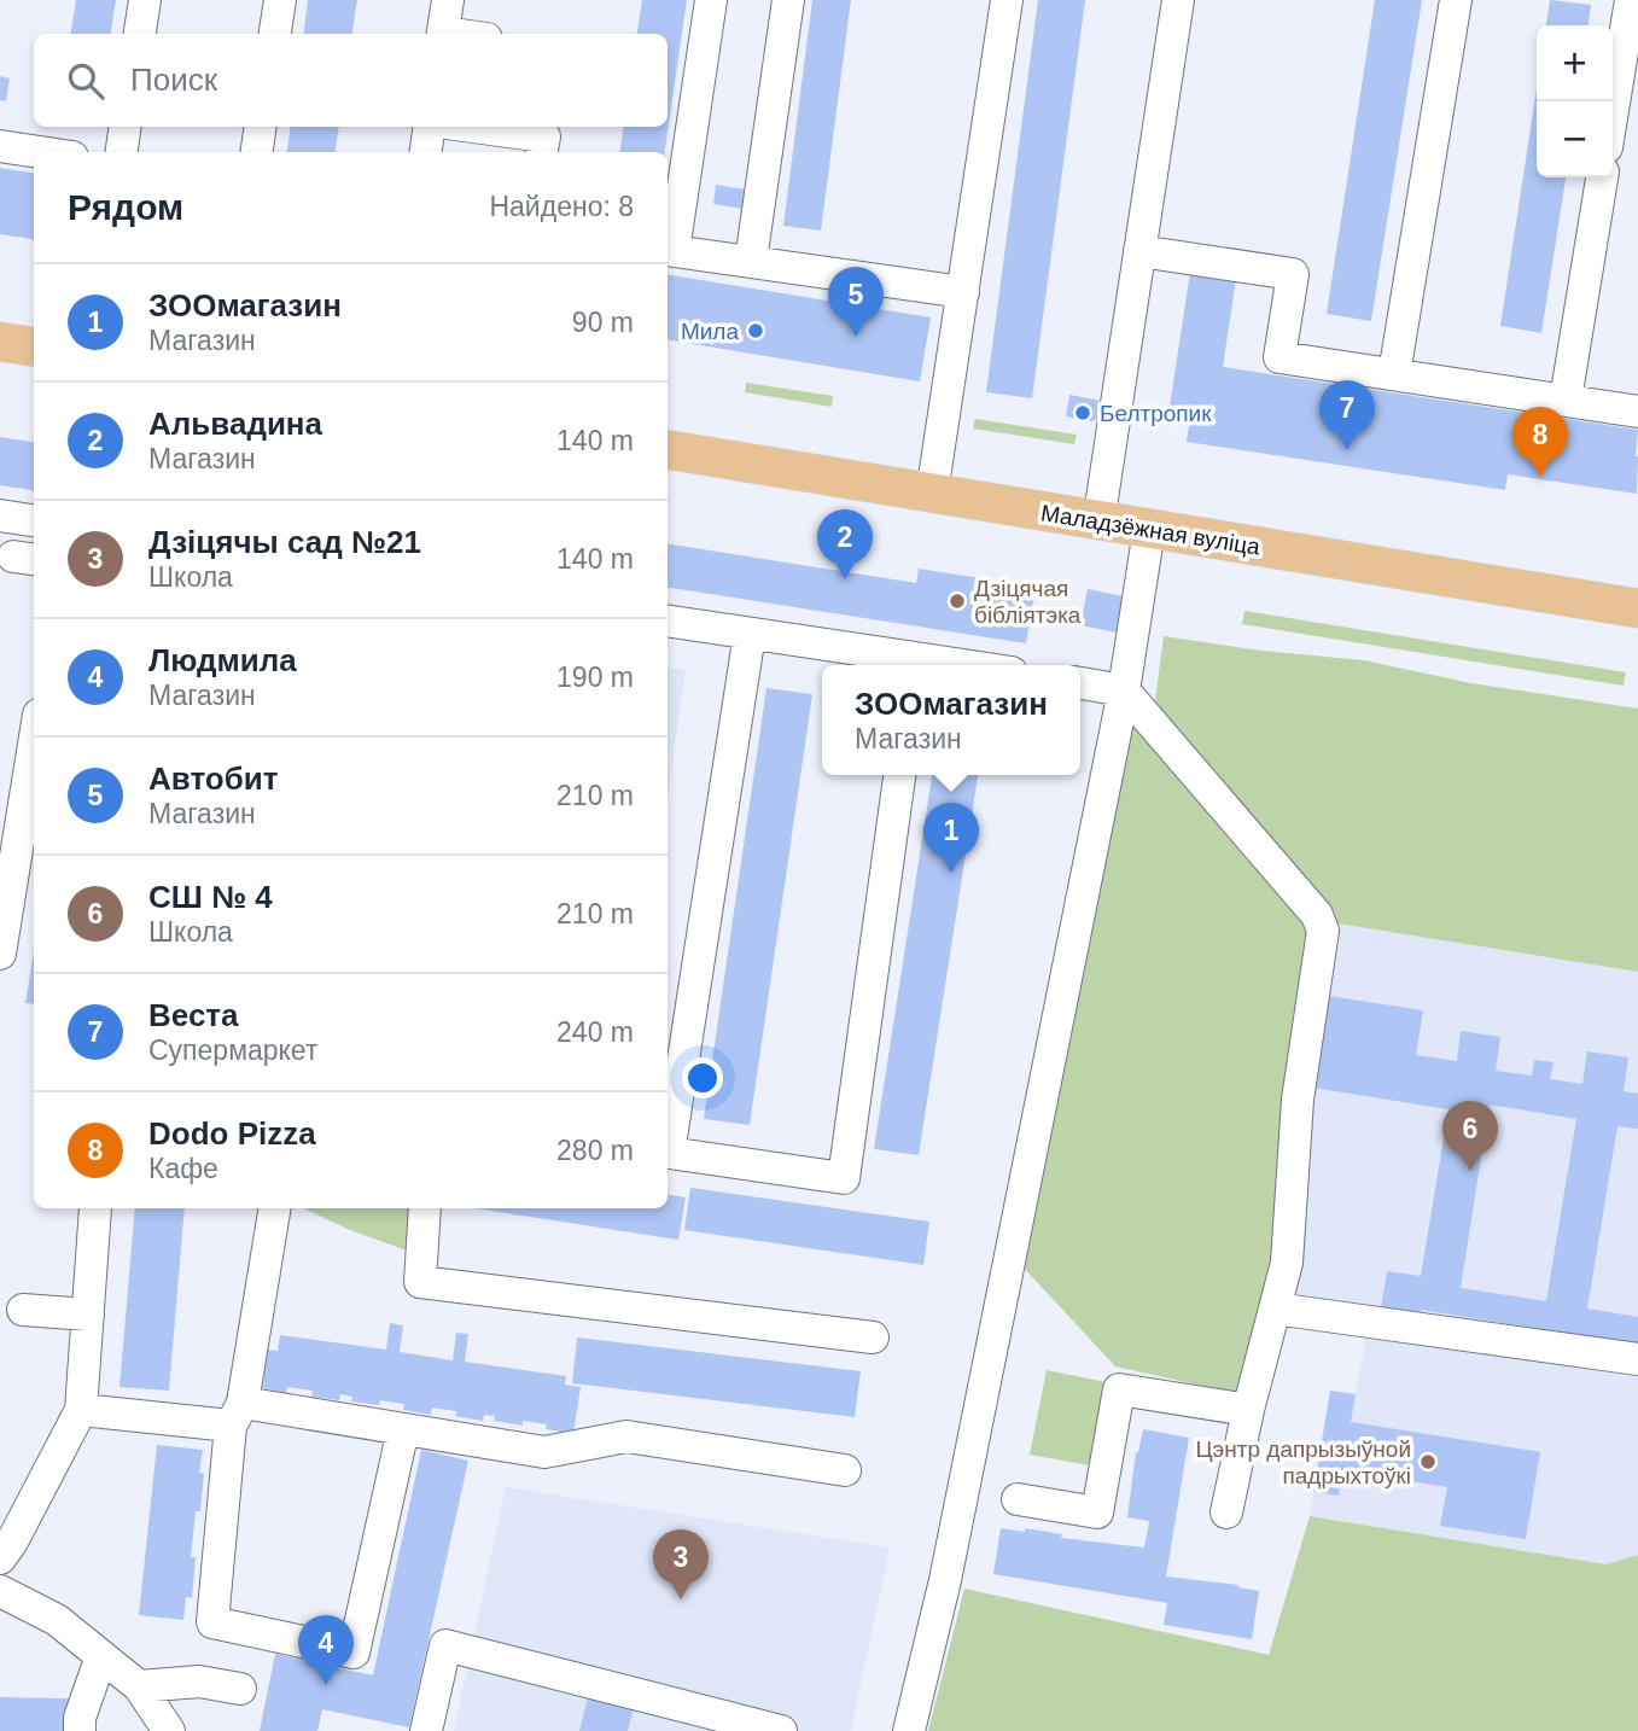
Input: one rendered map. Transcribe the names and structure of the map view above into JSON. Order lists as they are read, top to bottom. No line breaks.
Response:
{"streets":{"main road":["Маладзёжная вуліца"]},"places":["Мила","Белтропик","Дзіцячая бібліятэка","Цэнтр дапрызыўной падрыхтоўкі"],"page":{"map_buttons":["+","−"],"search":"Поиск","heading":["Рядом","Найдено: 8"],"list":[{"mark":"1","name":"ЗООмагазин","note":"Магазин","value":"90 m"},{"mark":"2","name":"Альвадина","note":"Магазин","value":"140 m"},{"mark":"3","name":"Дзіцячы сад №21","note":"Школа","value":"140 m"},{"mark":"4","name":"Людмила","note":"Магазин","value":"190 m"},{"mark":"5","name":"Автобит","note":"Магазин","value":"210 m"},{"mark":"6","name":"СШ № 4","note":"Школа","value":"210 m"},{"mark":"7","name":"Веста","note":"Супермаркет","value":"240 m"},{"mark":"8","name":"Dodo Pizza","note":"Кафе","value":"280 m"}],"pins":["5","7","8","2","1","6","3","4"],"popup":["ЗООмагазин","Магазин"]}}
